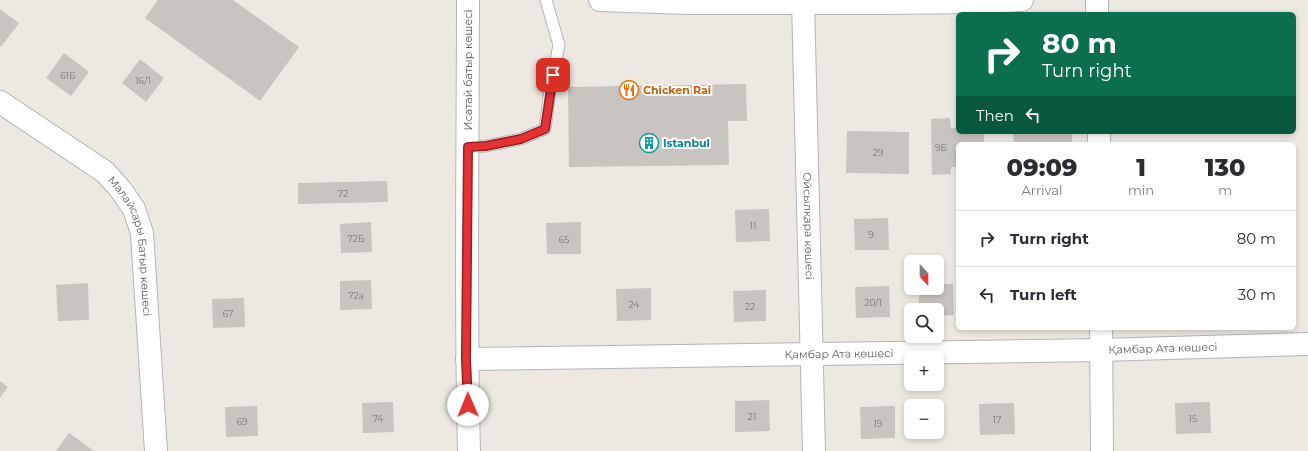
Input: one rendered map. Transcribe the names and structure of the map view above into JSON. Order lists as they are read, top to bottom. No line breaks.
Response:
{"streets":{"street":["Исатай батыр көшесі","Ойсылқара көшесі","Малайсары Батыр көшесі","Қамбар Ата көшесі"]},"crossings":[["Исатай батыр көшесі","Қамбар Ата көшесі"],["Ойсылқара көшесі","Қамбар Ата көшесі"]],"places":{"restaurant":["Chicken Rai"],"building":["Istanbul"]},"house_numbers":["61Б","16/1","9Б","29","72","11","9","72Б","65","72а","20/1","24","22","67","21","74","15","17","69","19"],"north":"bottom","page":{"turn":["80 m","Turn right"],"then":"Then","eta":["09:09","Arrival","1","min","130","m"],"list":[{"name":"Turn right","value":"80 m"},{"name":"Turn left","value":"30 m"}],"map_buttons":["+","−"]}}
